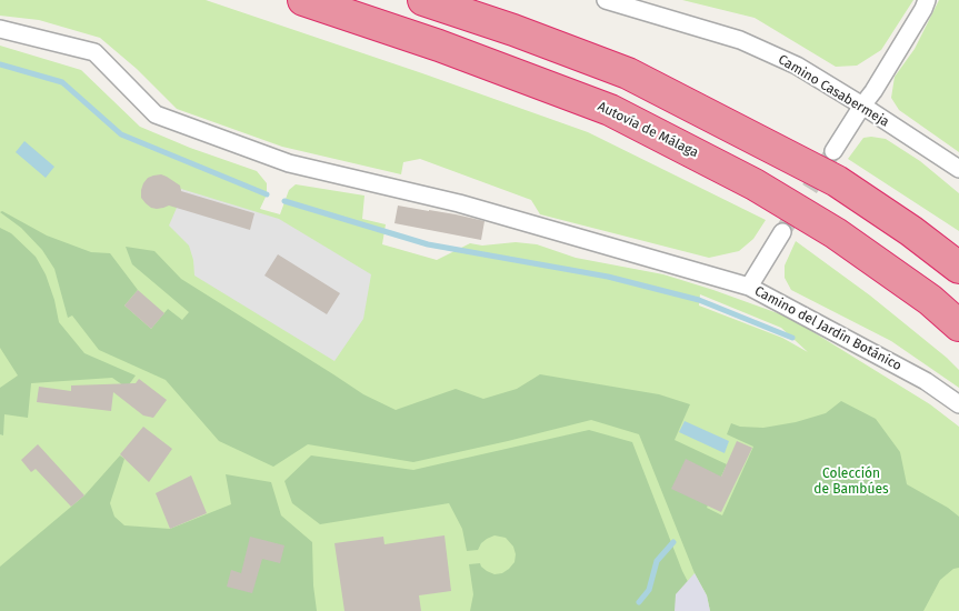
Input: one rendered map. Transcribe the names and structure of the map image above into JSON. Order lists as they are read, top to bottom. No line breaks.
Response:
{"streets":{"highway":["Autovía de Málaga"],"street":["Camino Casabermeja","Camino del Jardín Botánico"]},"parks":["Colección de Bambúes"]}
